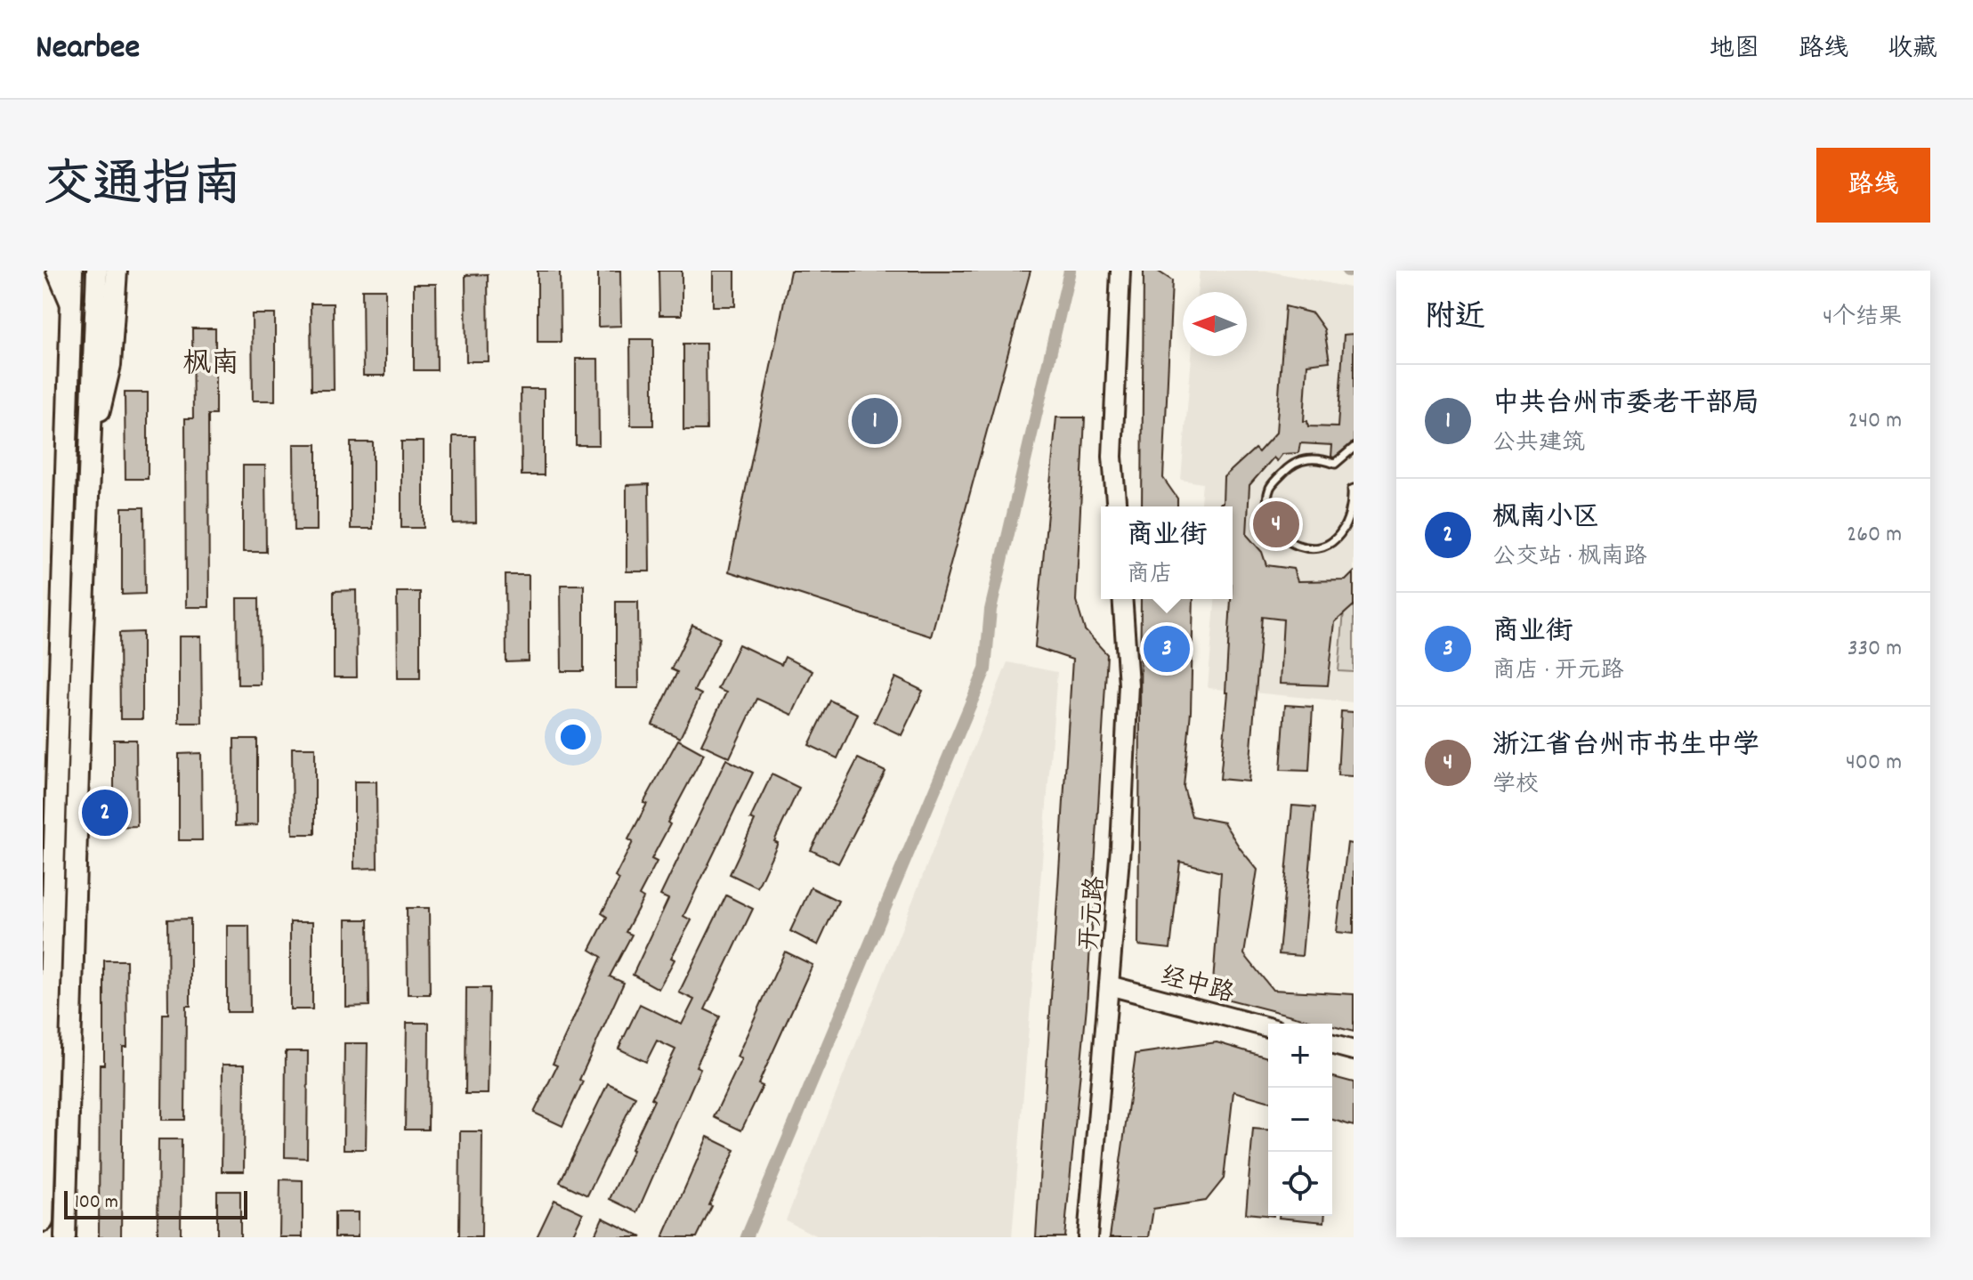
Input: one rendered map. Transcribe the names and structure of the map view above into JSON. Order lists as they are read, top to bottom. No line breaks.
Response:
{"streets":{"main road":["开元路","经中路"]},"crossings":[["开元路","经中路"]],"districts":["枫南"],"scale_bar":"100 m","north":"left","page":{"header":"Nearbee","nav":["地图","路线","收藏"],"title":"交通指南","buttons":"路线","heading":["附近","4个结果"],"list":[{"mark":"1","name":"中共台州市委老干部局","note":"公共建筑","value":"240 m"},{"mark":"2","name":"枫南小区","note":"公交站 · 枫南路","value":"260 m"},{"mark":"3","name":"商业街","note":"商店 · 开元路","value":"330 m"},{"mark":"4","name":"浙江省台州市书生中学","note":"学校","value":"400 m"}],"pins":["1","4","3","2"],"popup":["商业街","商店"],"map_buttons":["+","−"],"scale":"100 m"}}
